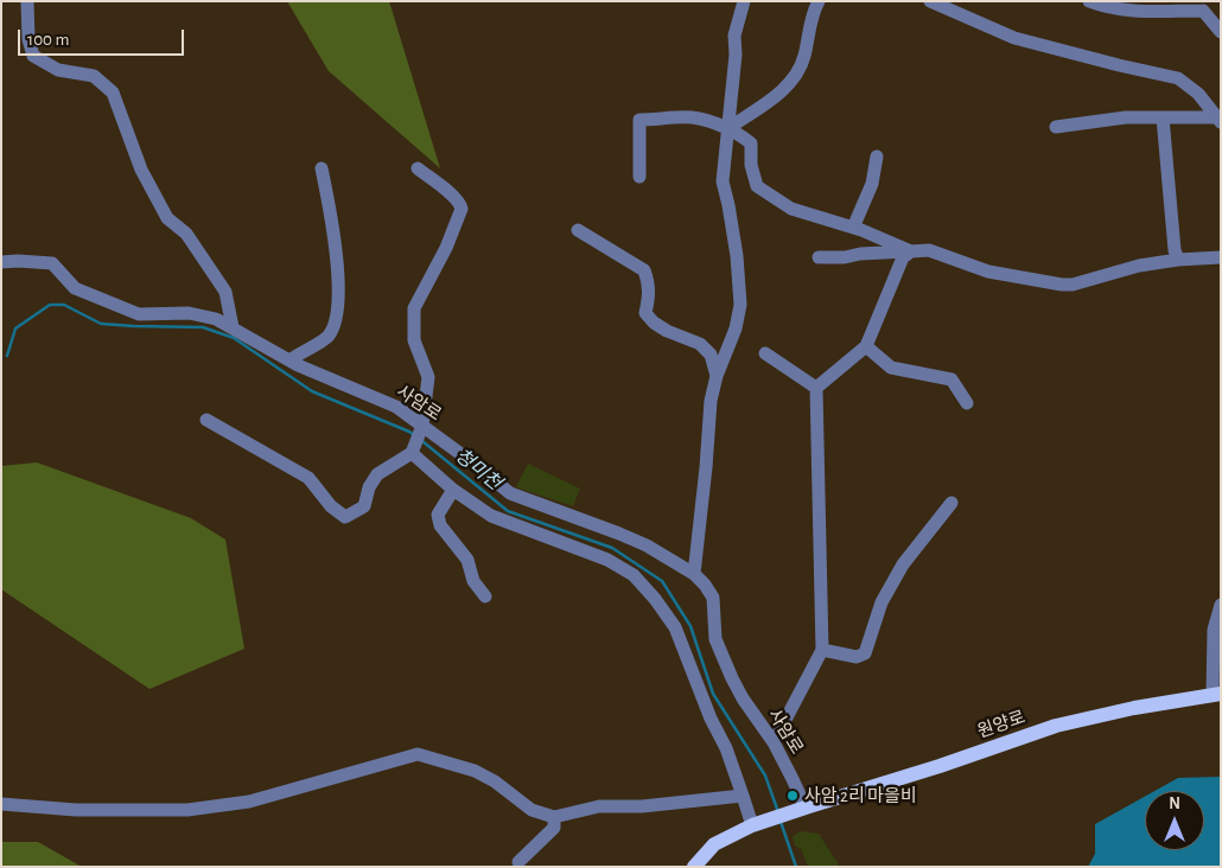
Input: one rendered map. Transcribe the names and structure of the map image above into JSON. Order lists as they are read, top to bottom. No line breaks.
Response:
{"streets":{"main road":["원양로"],"street":["사암로"]},"crossings":[["사암로","원양로"]],"water":["청미천"],"places":["사암 2리 마을비"],"scale_bar":"100 m","north":"top"}
